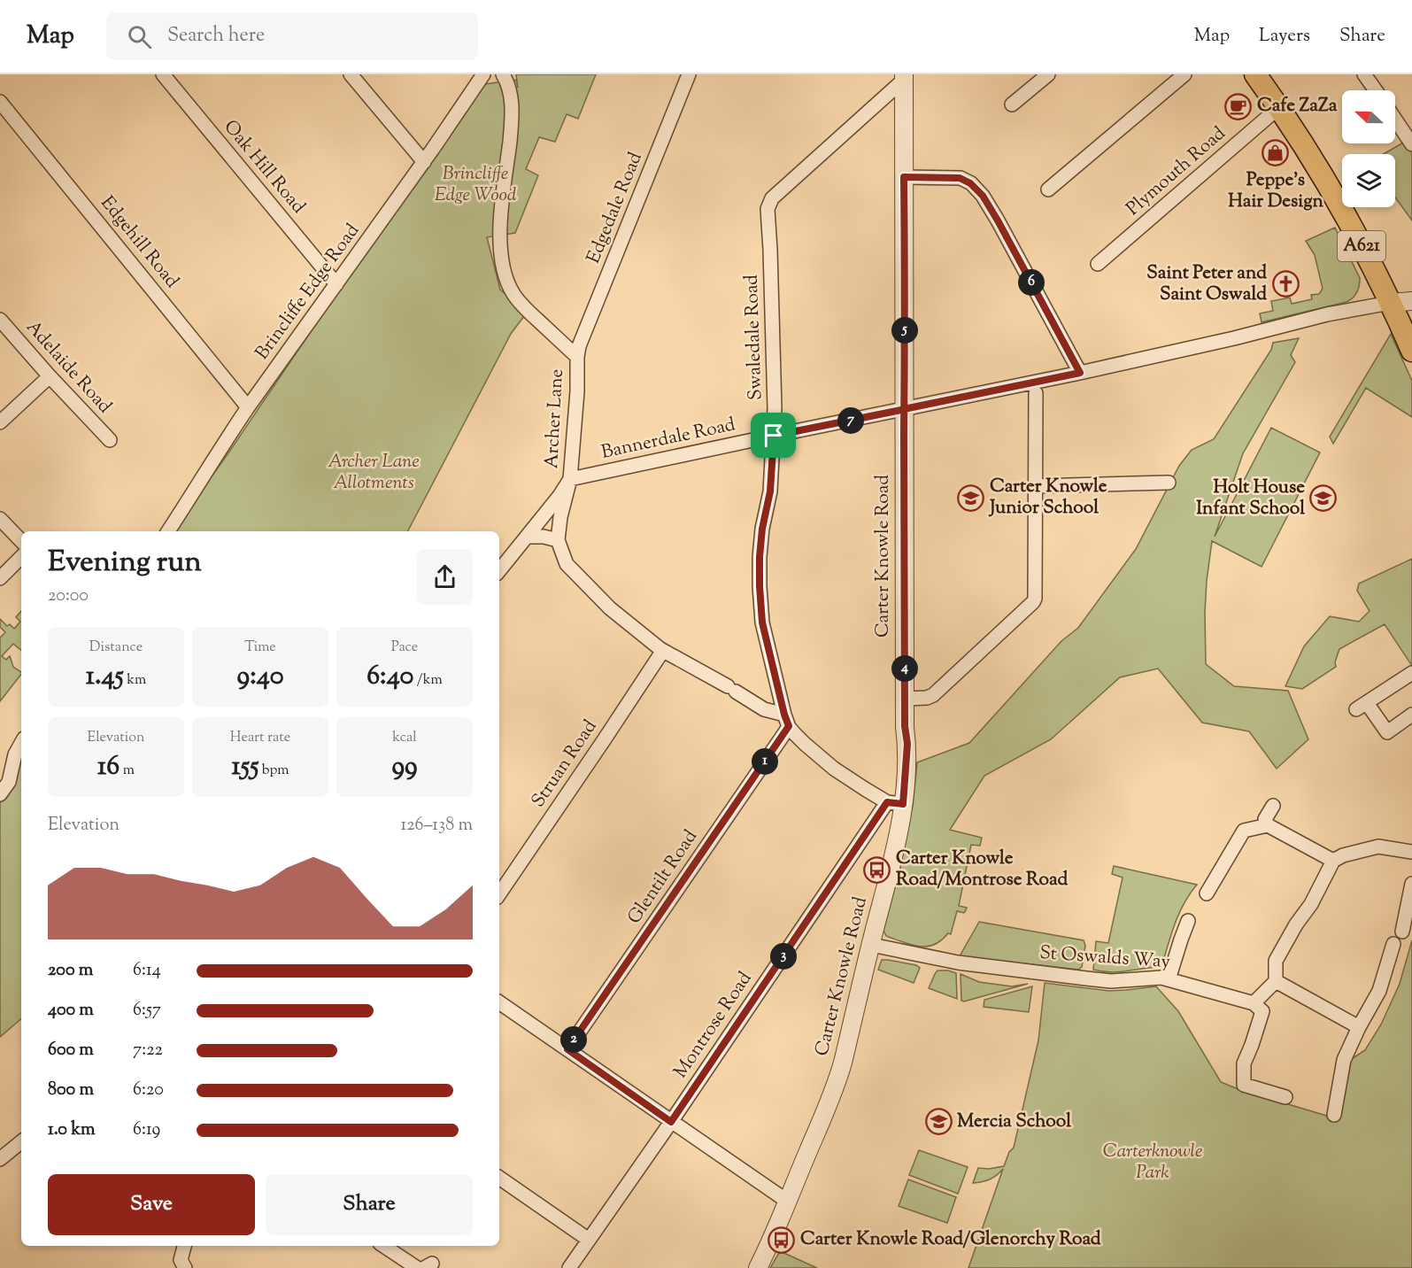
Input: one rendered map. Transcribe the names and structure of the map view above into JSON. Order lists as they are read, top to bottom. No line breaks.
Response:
{"streets":{"main road":["A621"],"street":["Oak Hill Road","Plymouth Road","Edgedale Road","Edgehill Road","Brincliffe Edge Road","Swaledale Road","Adelaide Road","Archer Lane","Bannerdale Road","Carter Knowle Road","Struan Road","Glentilt Road","St Oswalds Way","Montrose Road"]},"crossings":[["Oak Hill Road","Brincliffe Edge Road"],["Plymouth Road","A621"],["Edgedale Road","Archer Lane"],["Edgehill Road","Brincliffe Edge Road"],["A621","Bannerdale Road"],["Swaledale Road","Archer Lane"],["Swaledale Road","Bannerdale Road"],["Swaledale Road","Carter Knowle Road"],["Swaledale Road","Glentilt Road"],["Archer Lane","Bannerdale Road"],["Archer Lane","Carter Knowle Road"],["Archer Lane","Struan Road"],["Archer Lane","Glentilt Road"],["Archer Lane","Montrose Road"],["Bannerdale Road","Carter Knowle Road"],["Carter Knowle Road","St Oswalds Way"],["Carter Knowle Road","Montrose Road"]],"parks":["Brincliffe Edge Wood","Archer Lane Allotments","Carterknowle Park"],"places":{"cafe":["Cafe ZaZa"],"shop":["Peppe's Hair Design"],"church":["Saint Peter and Saint Oswald"],"school or university":["Carter Knowle Junior School","Holt House Infant School","Mercia School"],"bus stop":["Carter Knowle Road/Montrose Road","Carter Knowle Road/Glenorchy Road"]},"north":"left","page":{"header":"Map","search":"Search here","nav":["Map","Layers","Share"],"pins":["6","5","7","4","1","3","2"],"heading":["Evening run","20:00"],"stats":[["Distance","1.45 km"],["Time","9:40"],["Pace","6:40 /km"],["Elevation","16 m"],["Heart rate","155 bpm"],["kcal","99"]],"chart":["Elevation","126–138 m"],"list":[{"name":"200 m","note":"6:14"},{"name":"400 m","note":"6:57"},{"name":"600 m","note":"7:22"},{"name":"800 m","note":"6:20"},{"name":"1.0 km","note":"6:19"}],"buttons":["Save","Share"]}}
